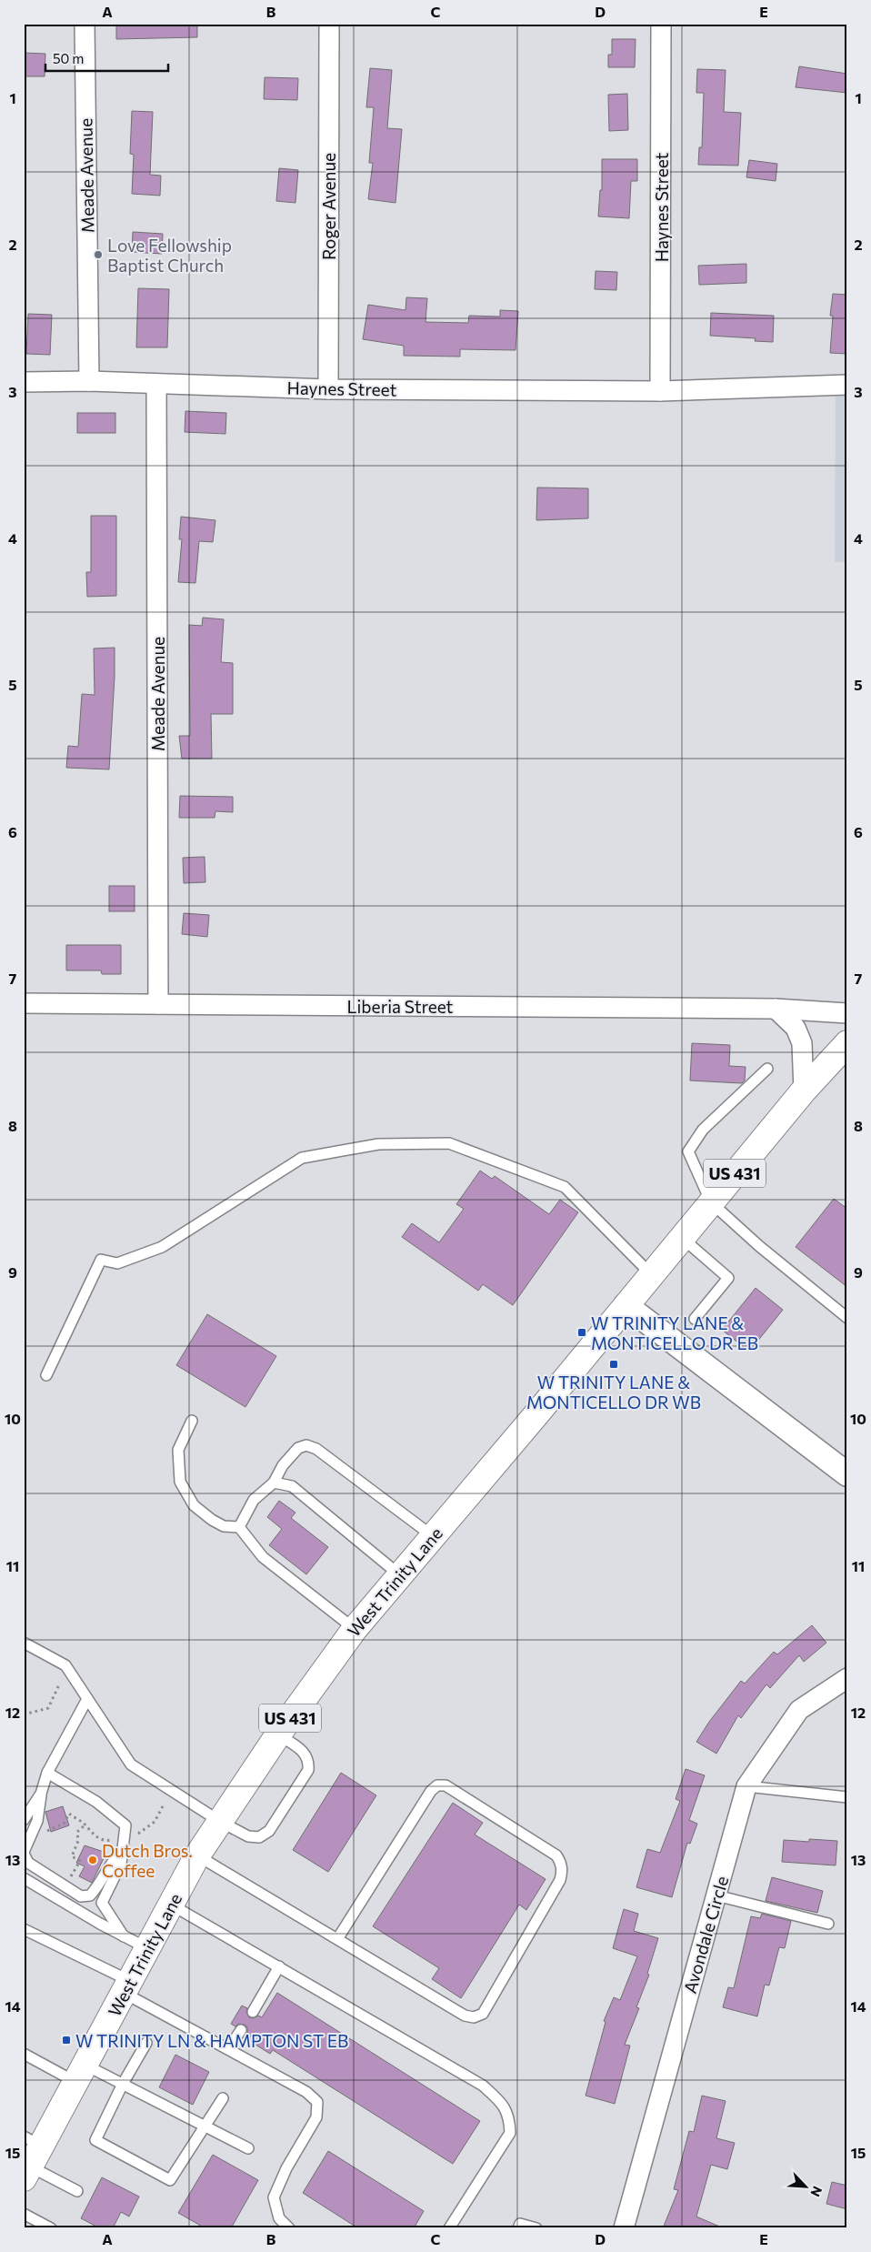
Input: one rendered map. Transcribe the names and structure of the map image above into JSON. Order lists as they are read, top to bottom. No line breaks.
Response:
{"streets":{"main road":["US 431","West Trinity Lane"],"street":["Meade Avenue","Roger Avenue","Haynes Street","Liberia Street","Avondale Circle"]},"crossings":[["Meade Avenue","Haynes Street"],["Meade Avenue","Liberia Street"],["Roger Avenue","Haynes Street"]],"places":{"other":["Love Fellowship Baptist Church","Dutch Bros. Coffee"],"transit":["W TRINITY LANE & MONTICELLO DR EB","W TRINITY LANE & MONTICELLO DR WB","W TRINITY LN & HAMPTON ST EB"]},"scale_bar":"50 m","north":"bottom right","grid":{"columns":["A","B","C","D","E"],"rows":["1","2","3","4","5","6","7","8","9","10","11","12","13","14","15"]}}
